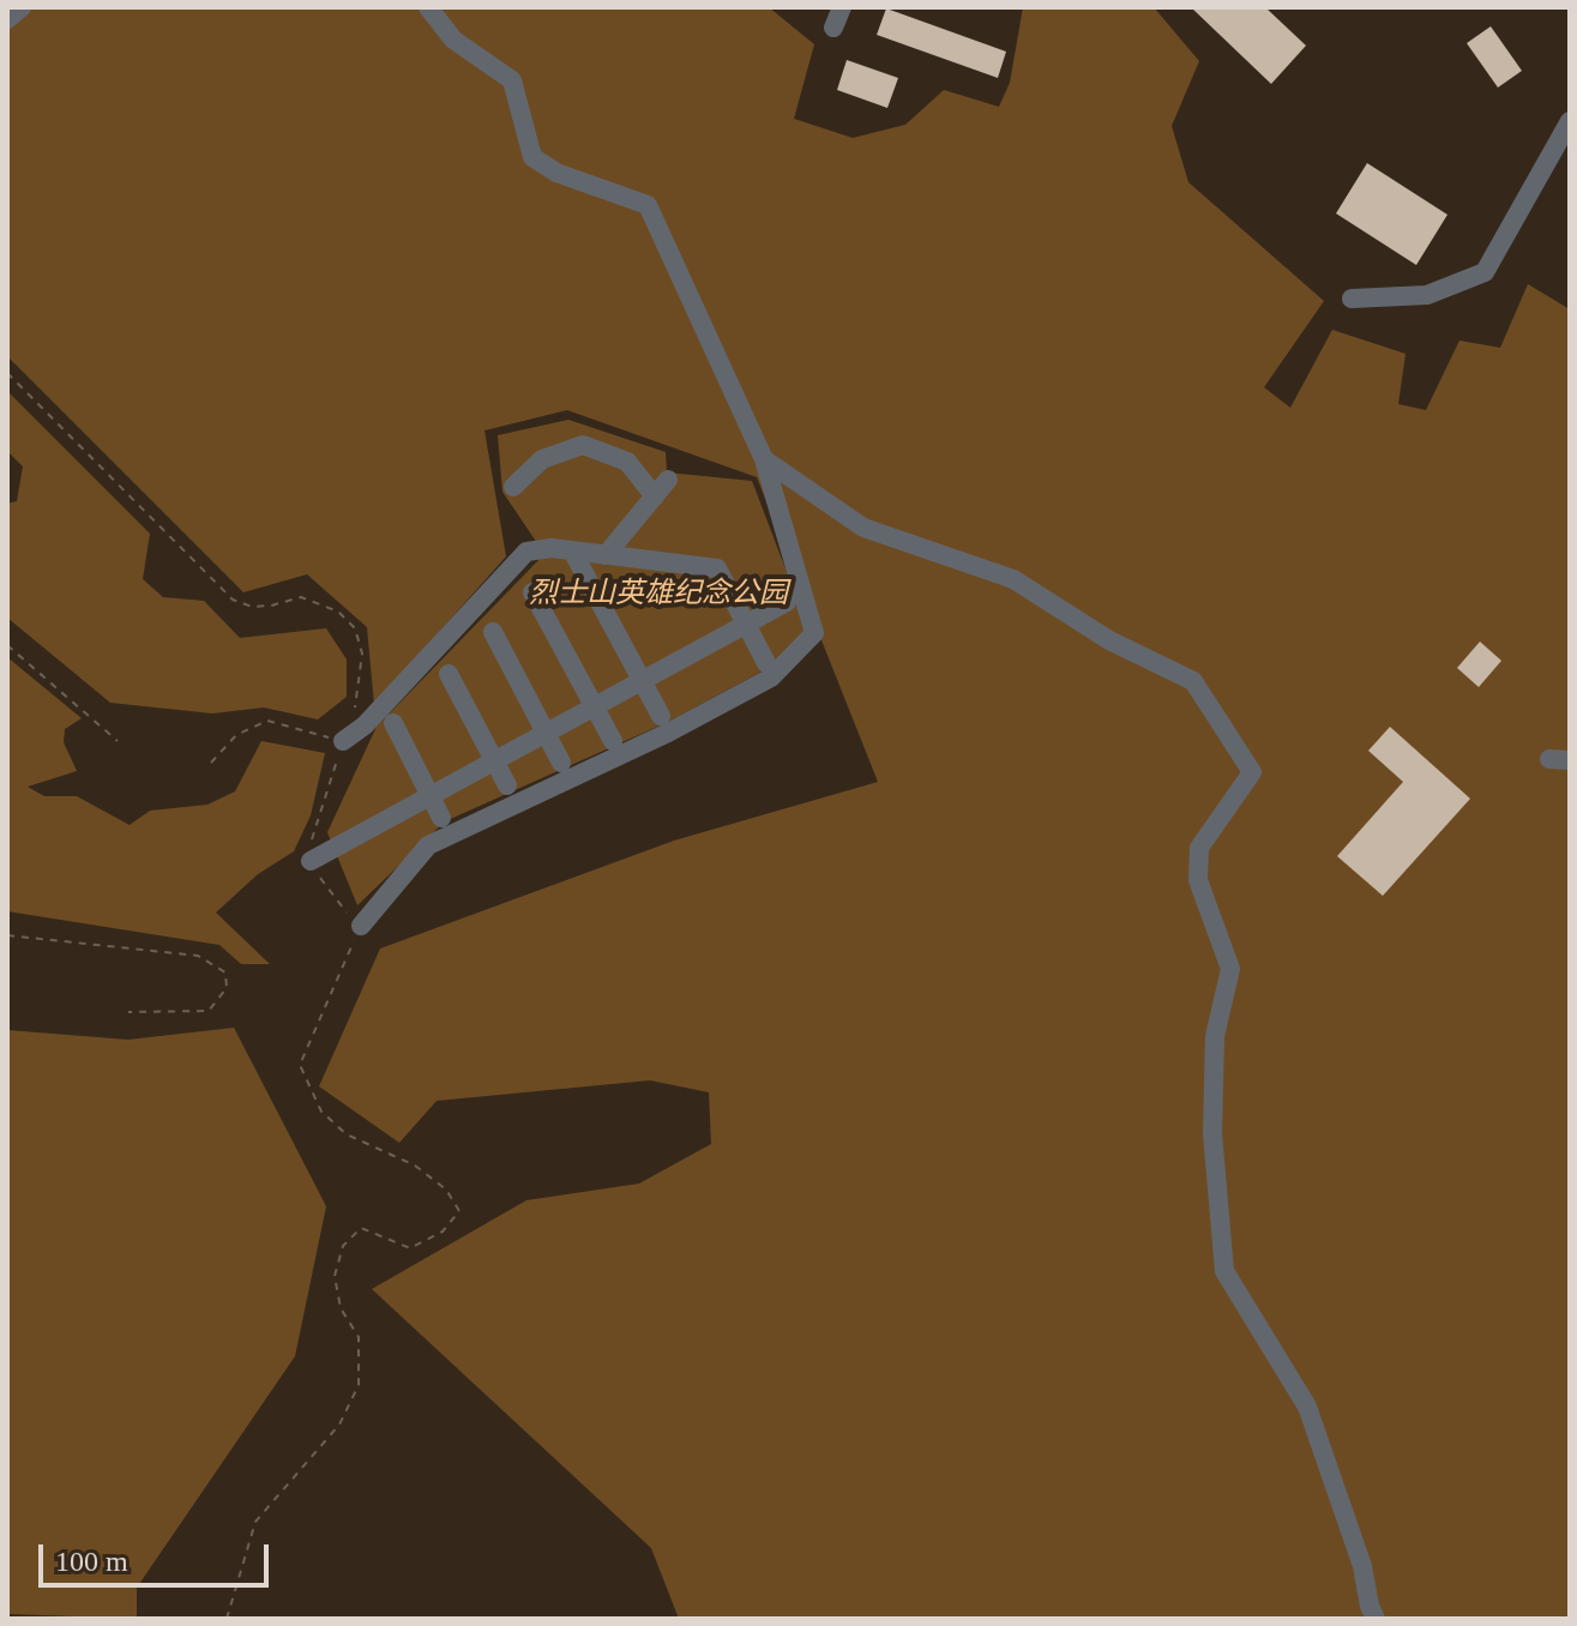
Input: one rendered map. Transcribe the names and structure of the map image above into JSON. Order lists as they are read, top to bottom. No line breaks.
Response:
{"parks":["烈士山英雄纪念公园"],"scale_bar":"100 m"}
